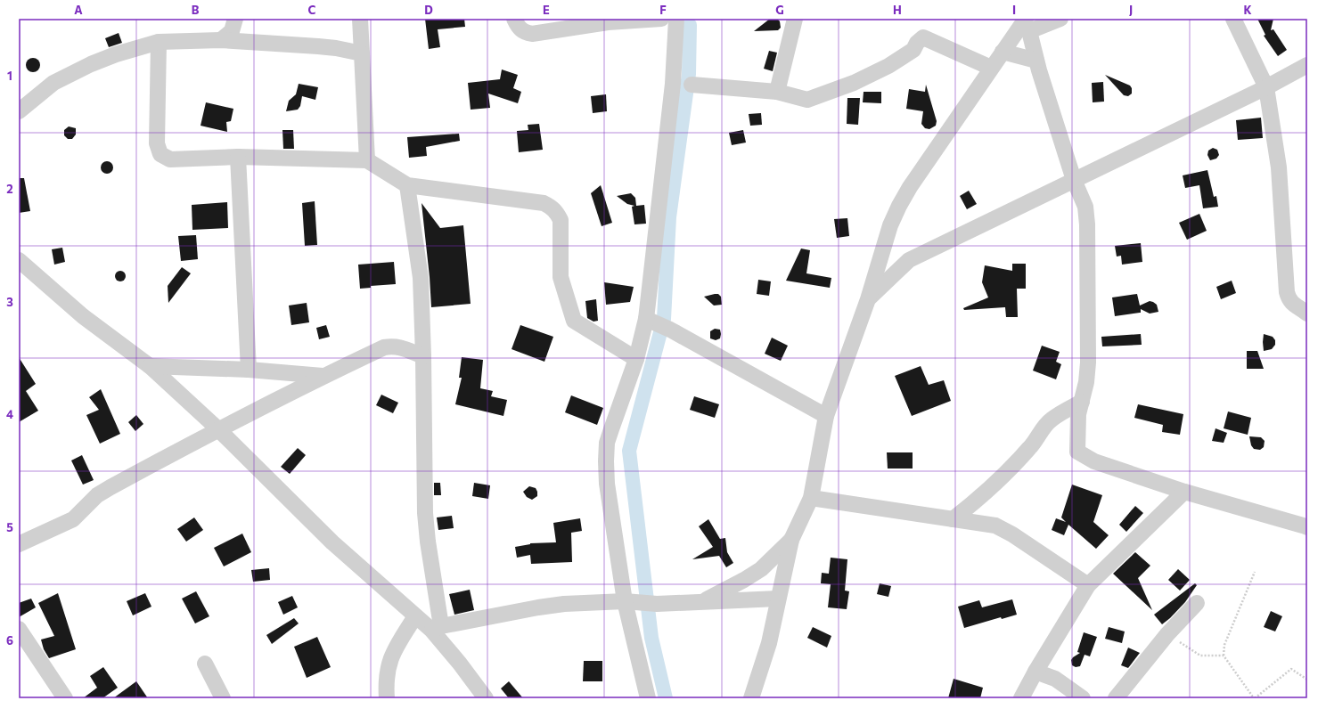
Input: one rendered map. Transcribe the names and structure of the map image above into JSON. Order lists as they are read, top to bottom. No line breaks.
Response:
{"grid":{"columns":["A","B","C","D","E","F","G","H","I","J","K"],"rows":["1","2","3","4","5","6"]}}
